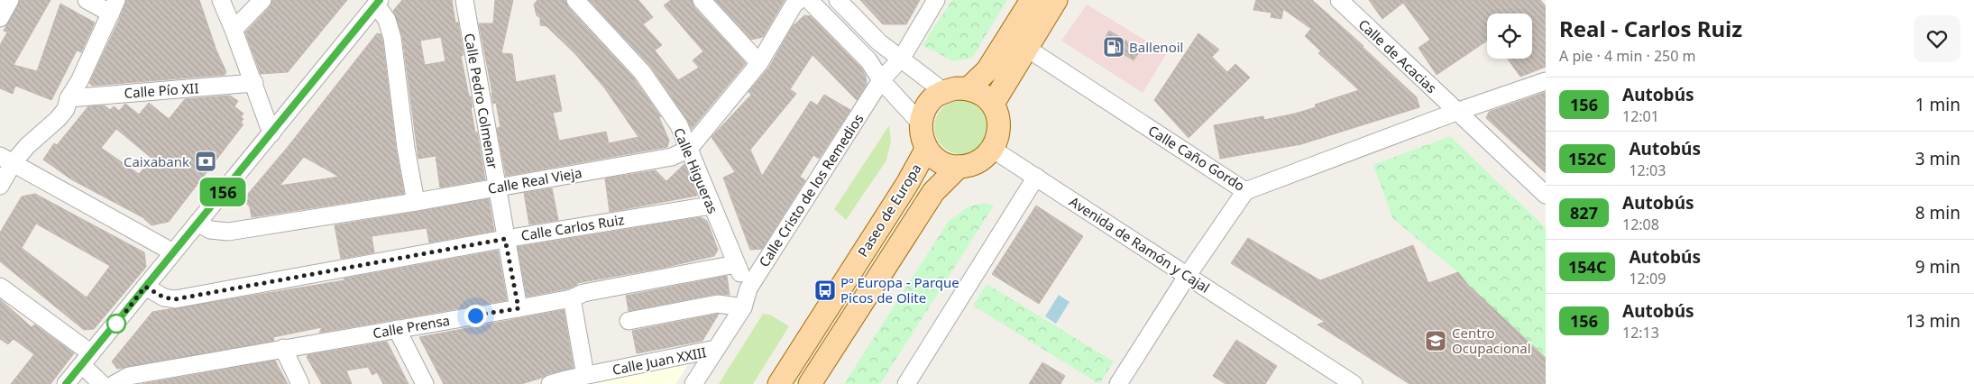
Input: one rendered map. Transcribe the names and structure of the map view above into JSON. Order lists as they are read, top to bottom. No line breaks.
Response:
{"streets":{"main road":["Paseo de Europa"],"street":["Calle de Acacias","Calle Pío XII","Calle Pedro Colmenar","Calle Caño Gordo","Calle Higueras","Calle Real Vieja","Calle Cristo de los Remedios","Calle Carlos Ruiz","Avenida de Ramón y Cajal","Calle Prensa","Calle Juan XXIII"]},"crossings":[["Calle de Acacias","Calle Caño Gordo"],["Calle Pedro Colmenar","Calle Real Vieja"],["Calle Pedro Colmenar","Calle Carlos Ruiz"],["Calle Pedro Colmenar","Calle Prensa"],["Calle Higueras","Calle Real Vieja"],["Calle Higueras","Calle Cristo de los Remedios"],["Calle Higueras","Calle Carlos Ruiz"],["Calle Higueras","Calle Prensa"],["Calle Cristo de los Remedios","Calle Juan XXIII"],["Paseo de Europa","Avenida de Ramón y Cajal"]],"places":{"fuel station":["Ballenoil"],"bank":["Caixabank"],"bus stop":["Pº Europa - Parque Picos de Olite"],"school or university":["Centro Ocupacional"]},"lines":["bus line 156"],"page":{"on_map":"156","heading":["Real - Carlos Ruiz","A pie · 4 min · 250 m"],"list":[{"mark":"156","name":"Autobús","note":"12:01","value":"1 min"},{"mark":"152C","name":"Autobús","note":"12:03","value":"3 min"},{"mark":"827","name":"Autobús","note":"12:08","value":"8 min"},{"mark":"154C","name":"Autobús","note":"12:09","value":"9 min"},{"mark":"156","name":"Autobús","note":"12:13","value":"13 min"}]}}
